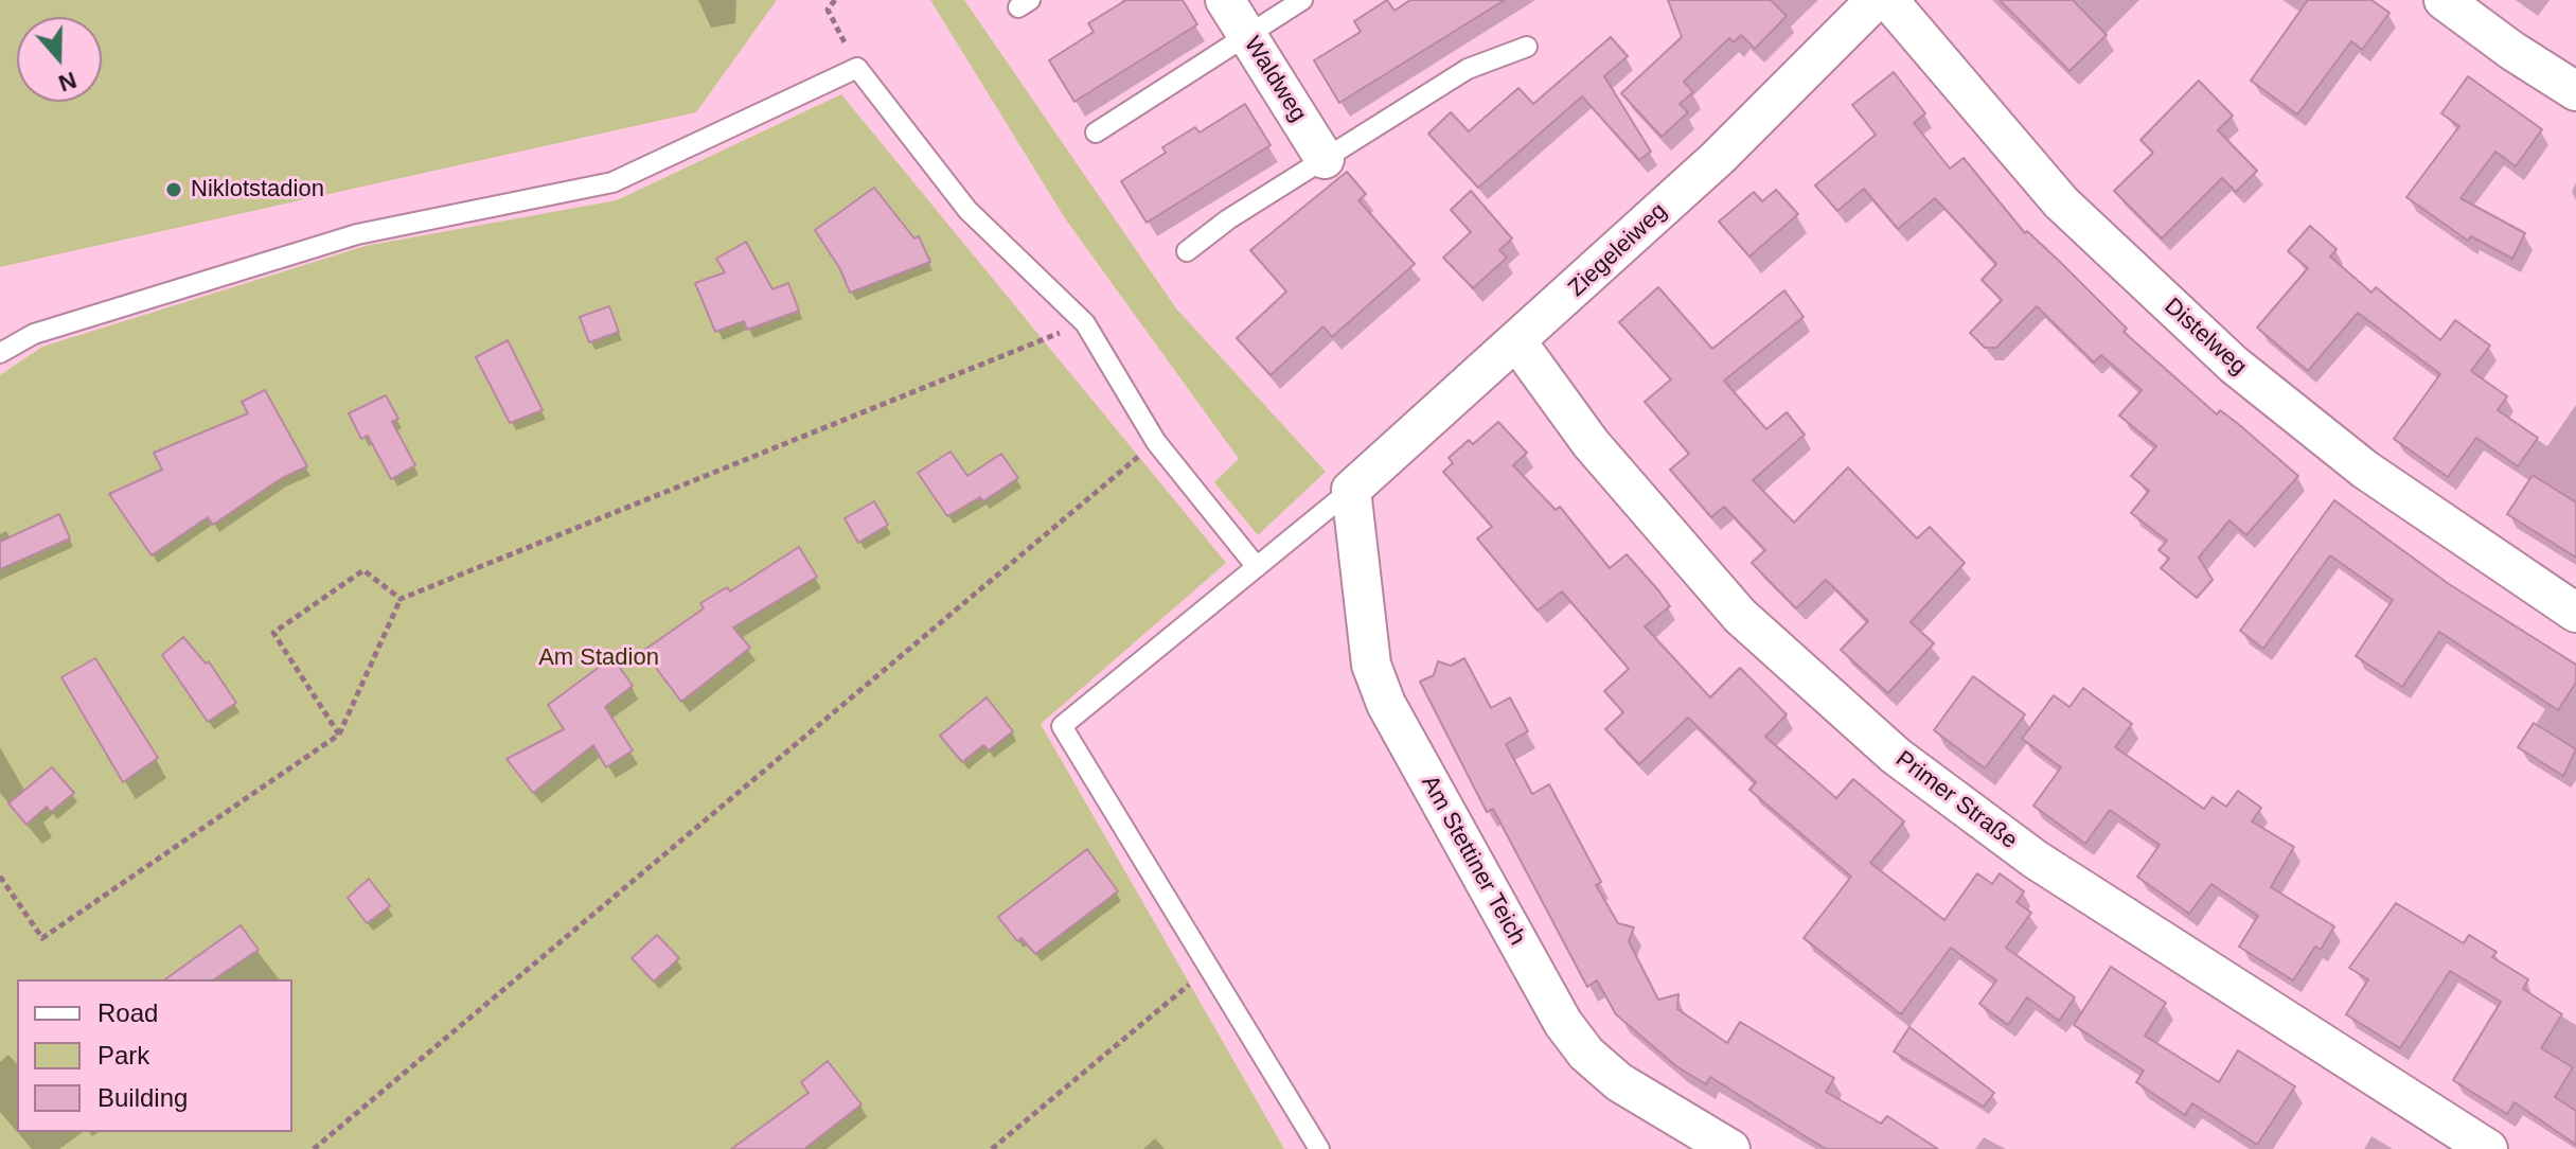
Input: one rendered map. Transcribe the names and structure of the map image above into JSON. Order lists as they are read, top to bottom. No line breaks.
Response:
{"streets":{"street":["Waldweg","Ziegeleiweg","Distelweg","Primer Straße","Am Stettiner Teich"]},"crossings":[["Ziegeleiweg","Primer Straße"],["Ziegeleiweg","Am Stettiner Teich"]],"parks":["Am Stadion"],"places":["Niklotstadion"],"legend":["Road","Park","Building"],"north":"bottom"}
